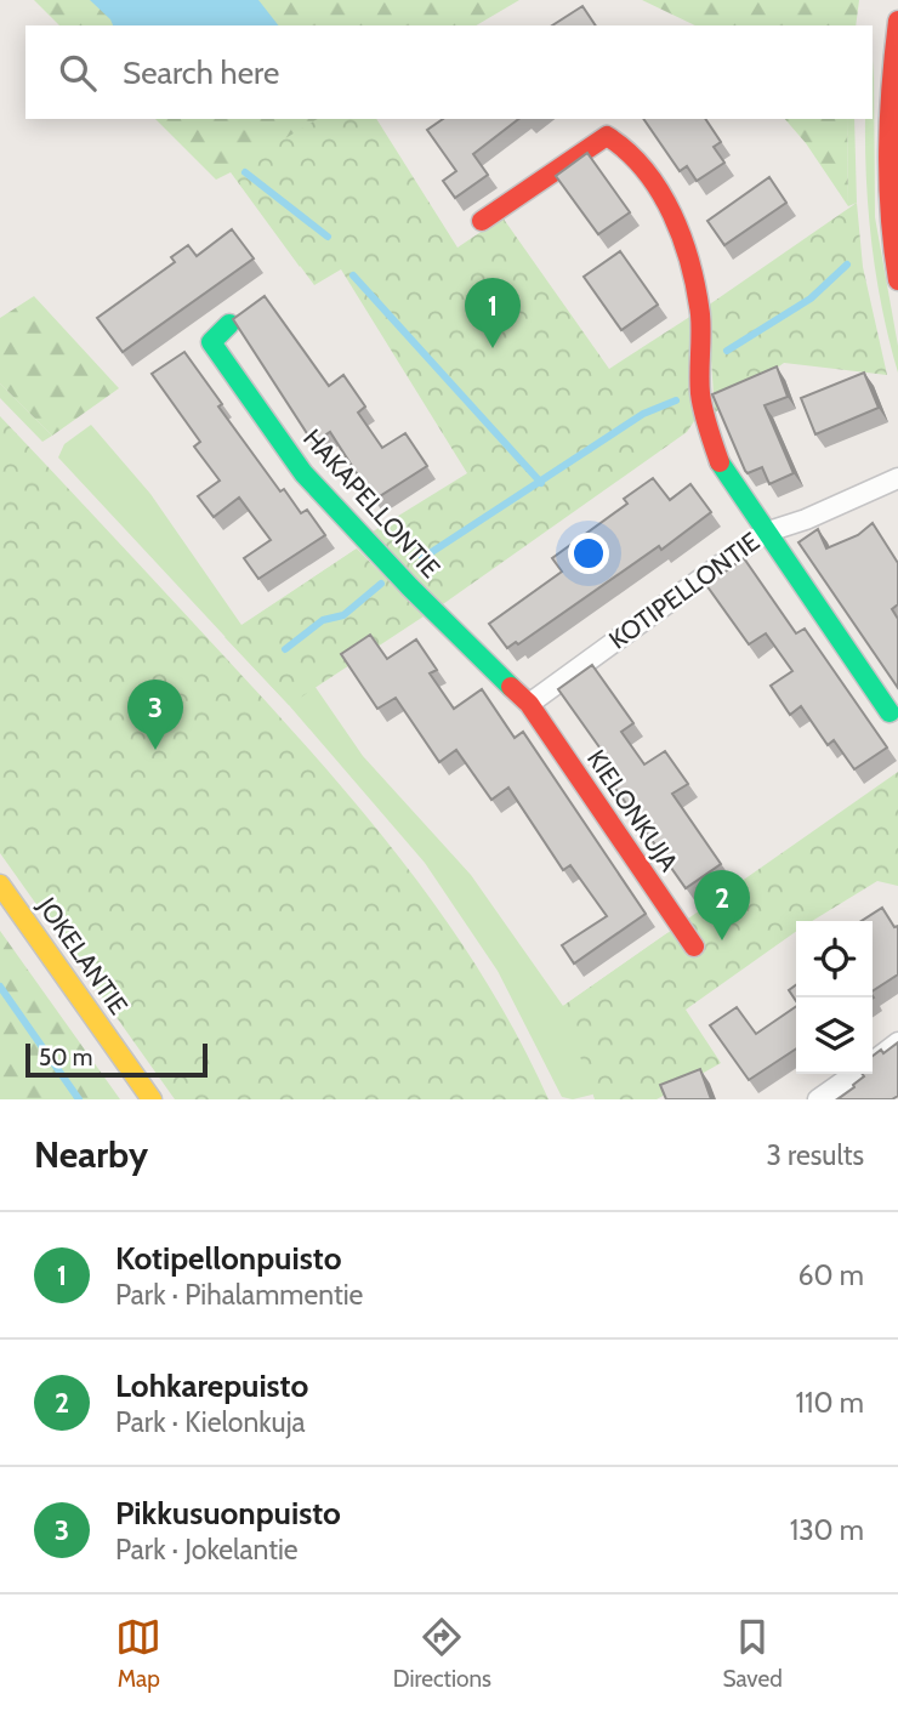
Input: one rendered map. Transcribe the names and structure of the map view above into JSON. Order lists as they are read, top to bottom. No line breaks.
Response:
{"streets":{"street":["HAKAPELLONTIE","KOTIPELLONTIE","KIELONKUJA","JOKELANTIE"]},"crossings":[["HAKAPELLONTIE","KOTIPELLONTIE"],["HAKAPELLONTIE","KIELONKUJA"],["KOTIPELLONTIE","KIELONKUJA"]],"scale_bar":"50 m","page":{"search":"Search here","pins":["1","3","2"],"scale":"50 m","heading":["Nearby","3 results"],"list":[{"mark":"1","name":"Kotipellonpuisto","note":"Park · Pihalammentie","value":"60 m"},{"mark":"2","name":"Lohkarepuisto","note":"Park · Kielonkuja","value":"110 m"},{"mark":"3","name":"Pikkusuonpuisto","note":"Park · Jokelantie","value":"130 m"}],"nav":["Map","Directions","Saved"]}}
